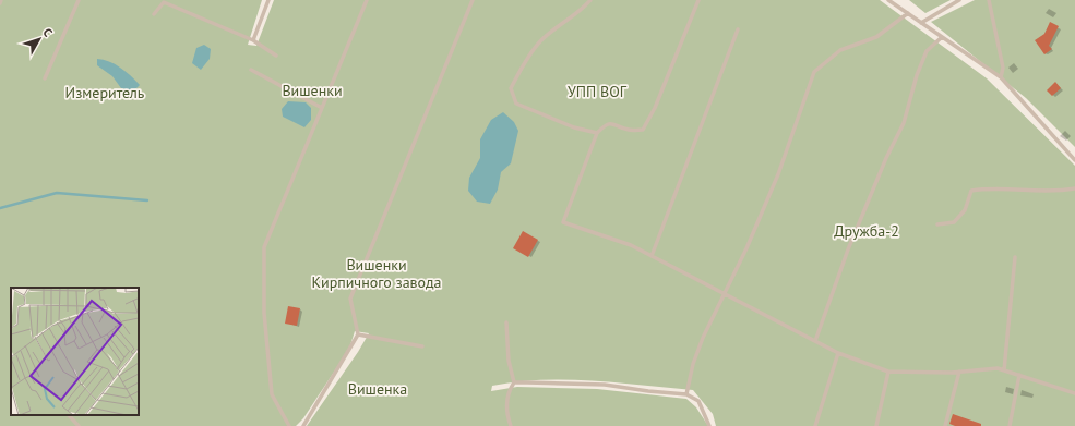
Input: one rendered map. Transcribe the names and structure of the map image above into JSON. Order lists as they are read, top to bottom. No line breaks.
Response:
{"parks":["Вишенки","УПП ВОГ","Измеритель","Дружба-2","Вишенки Кирпичного завода","Вишенка"],"north":"top right"}
